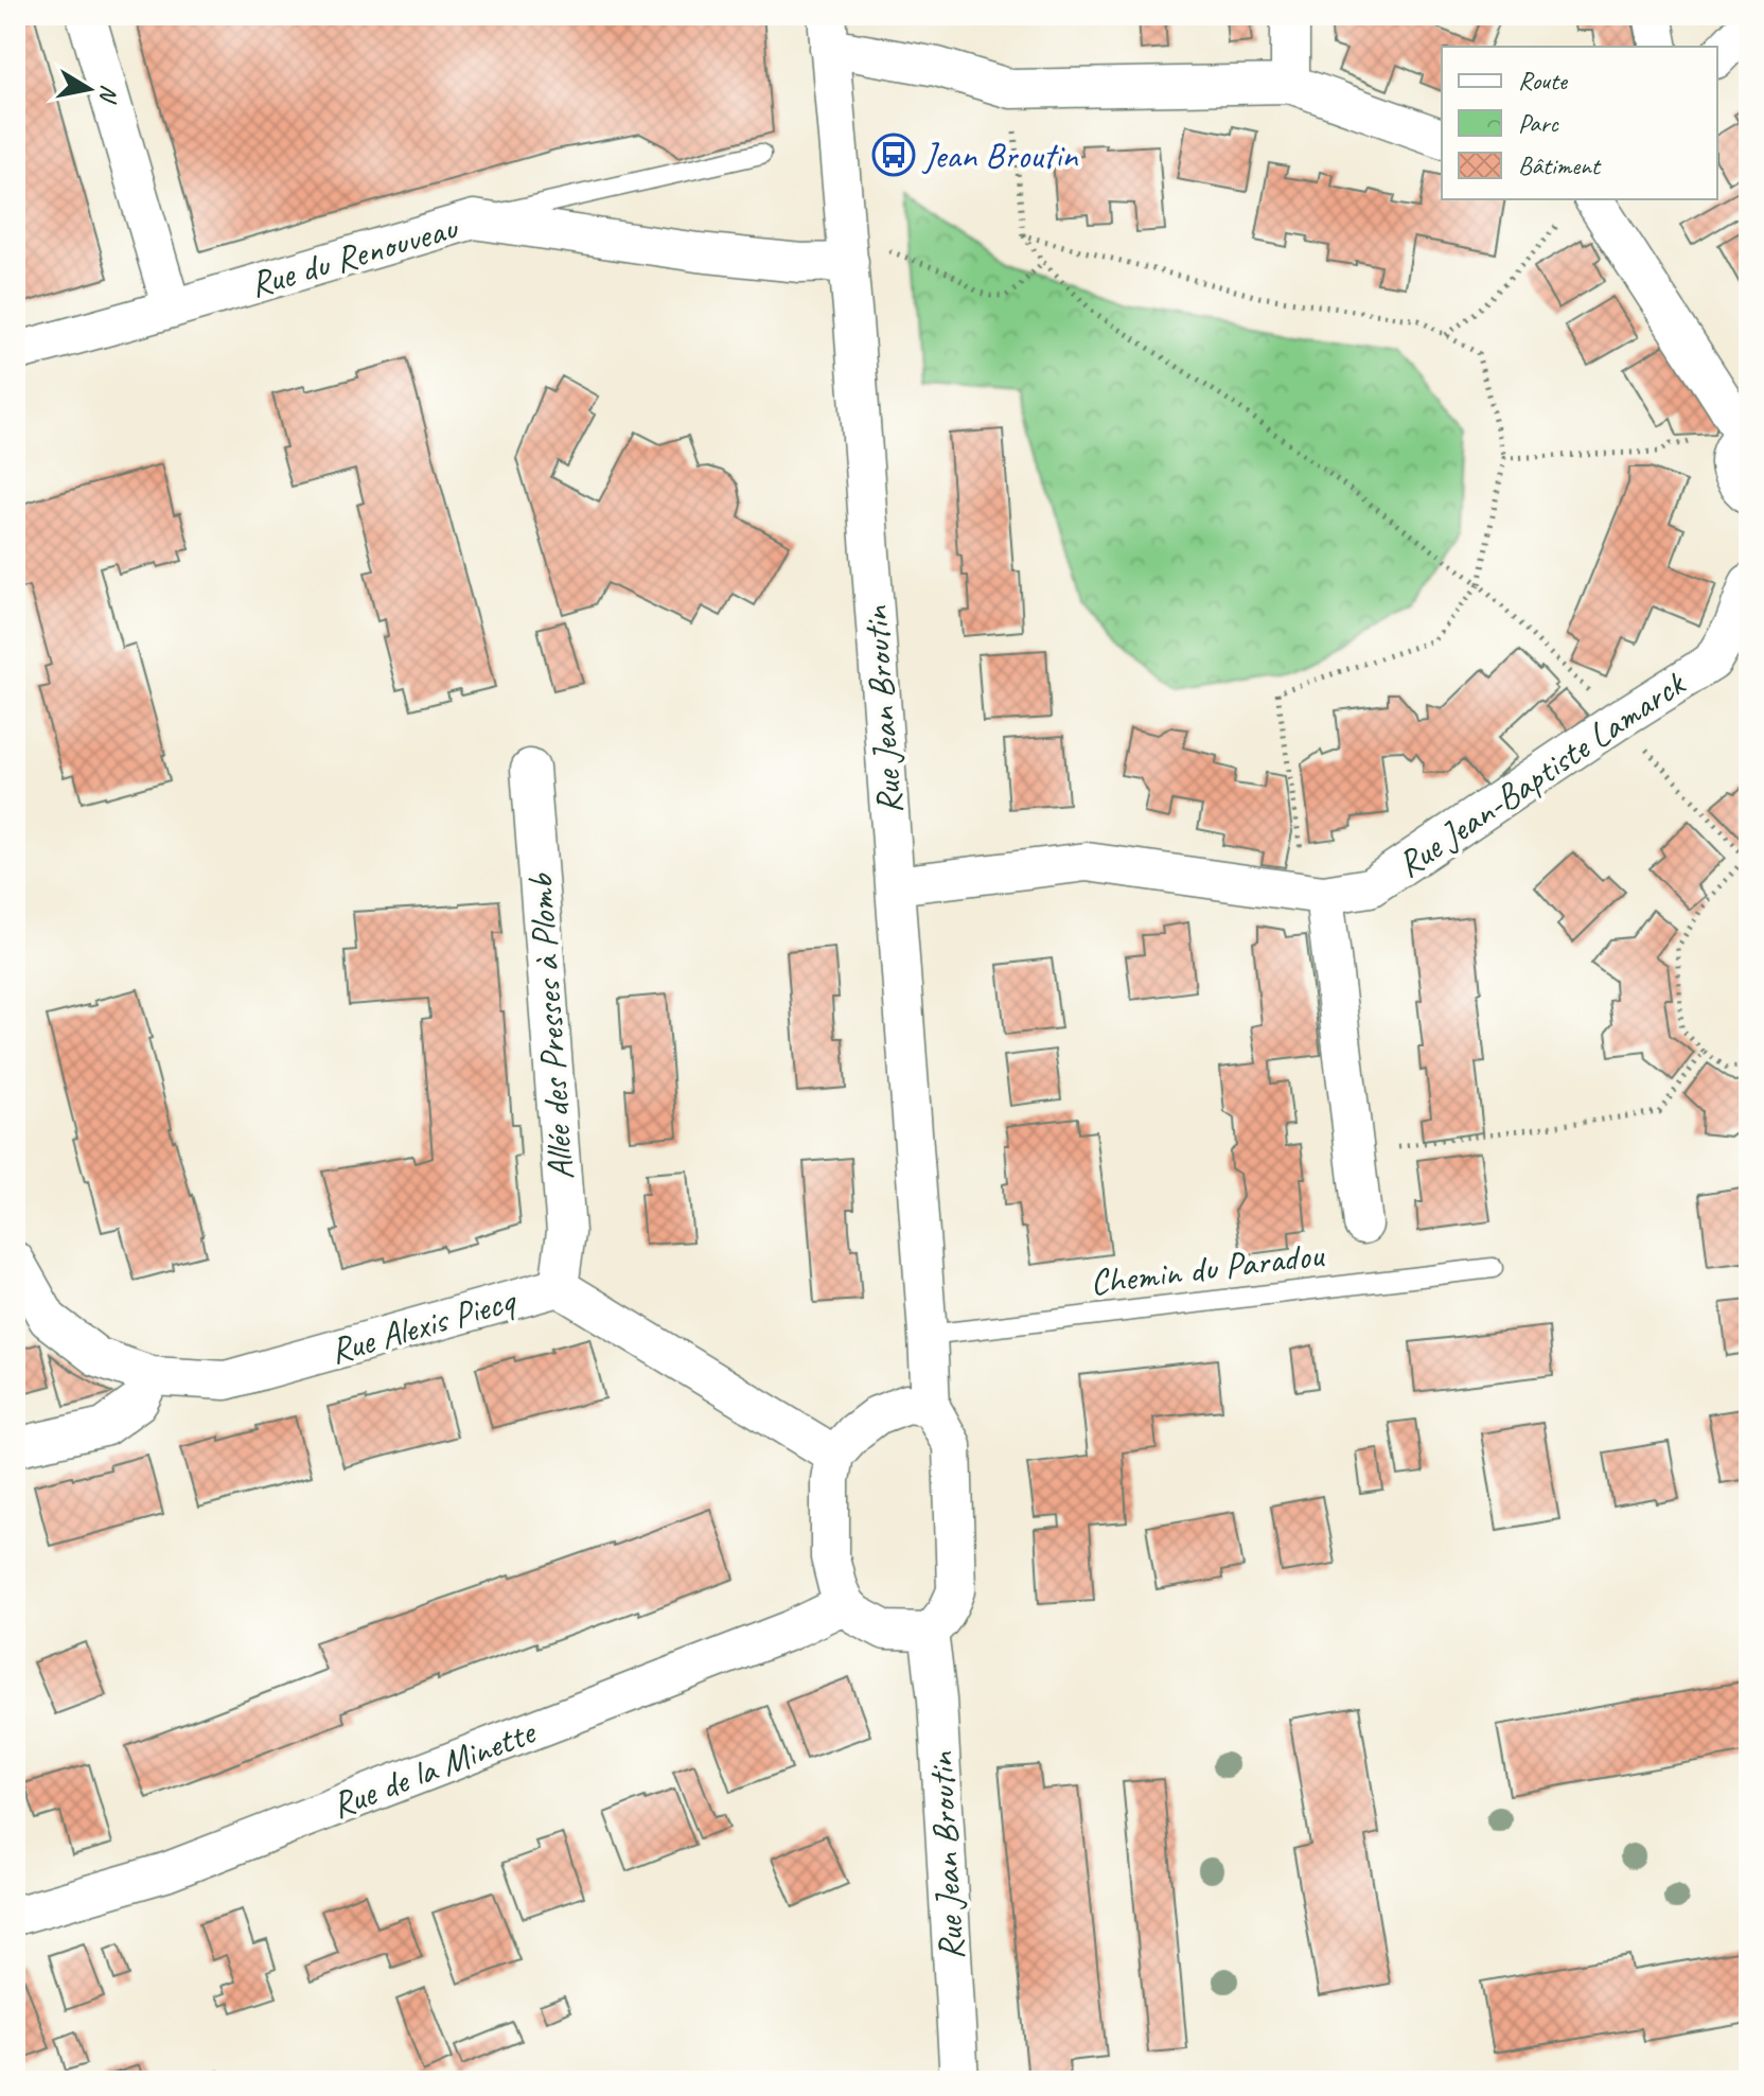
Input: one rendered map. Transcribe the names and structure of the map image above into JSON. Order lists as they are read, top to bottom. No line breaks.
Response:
{"streets":{"street":["Rue du Renouveau","Rue Jean Broutin","Rue Jean-Baptiste Lamarck","Allée des Presses à Plomb","Rue Alexis Piecq","Rue de la Minette"],"lane":["Chemin du Paradou"]},"crossings":[["Rue du Renouveau","Rue Jean Broutin"],["Rue Jean Broutin","Rue Jean-Baptiste Lamarck"],["Rue Jean Broutin","Chemin du Paradou"],["Allée des Presses à Plomb","Rue Alexis Piecq"]],"places":{"bus stop":["Jean Broutin"]},"legend":["Route","Parc","Bâtiment"],"north":"right"}
